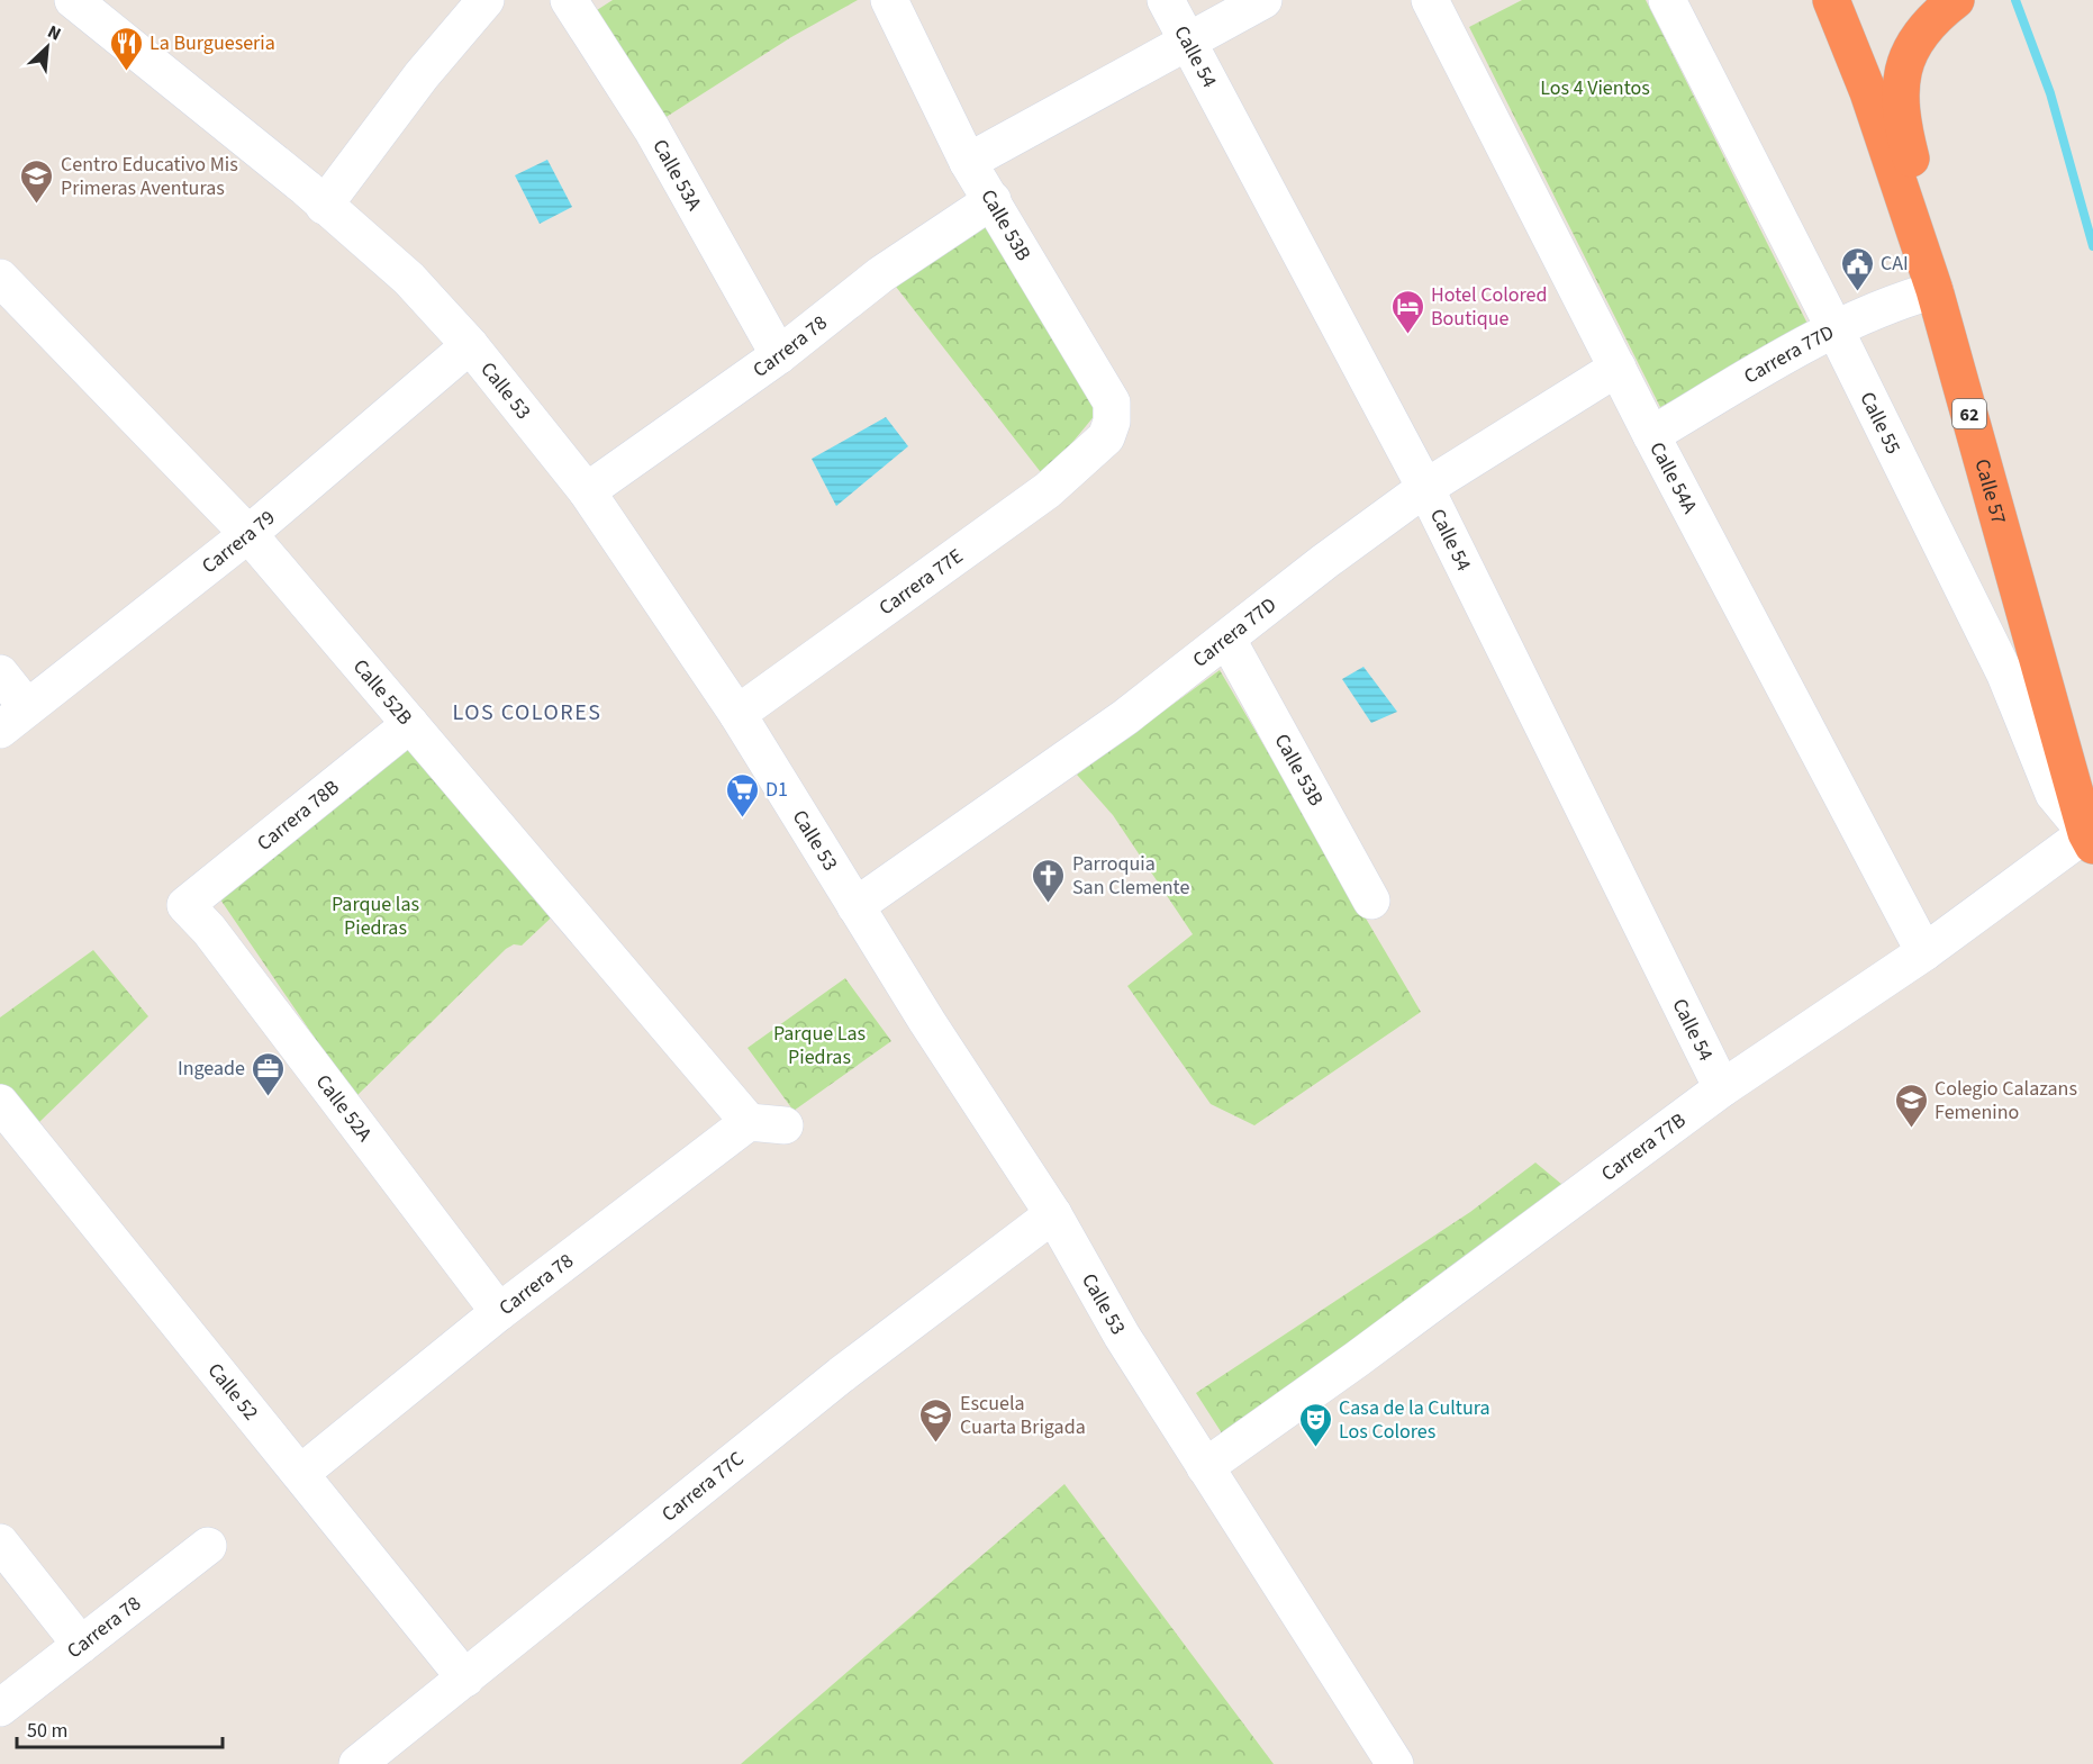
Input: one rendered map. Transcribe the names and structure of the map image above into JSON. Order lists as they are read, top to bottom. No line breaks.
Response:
{"streets":{"highway":["62","Calle 57"],"street":["Calle 54","Calle 53A","Calle 53B","Carrera 78","Carrera 77D","Calle 53","Calle 55","Calle 54A","Carrera 79","Carrera 77E","Calle 52B","Carrera 78B","Calle 52A","Carrera 77B","Calle 52","Carrera 77C"]},"crossings":[["Calle 54","Carrera 77D"],["Calle 54","Carrera 77B"],["Calle 53A","Carrera 78"],["Calle 53B","Carrera 78"],["Calle 53B","Carrera 77D"],["Calle 53B","Carrera 77E"],["Carrera 78","Calle 53"],["Carrera 78","Calle 52B"],["Carrera 78","Calle 52A"],["Carrera 78","Calle 52"],["Carrera 77D","Calle 53"],["Carrera 77D","Calle 55"],["Carrera 77D","Calle 54A"],["Carrera 77D","Calle 57"],["Calle 53","Carrera 79"],["Calle 53","Carrera 77E"],["Calle 53","Carrera 77B"],["Calle 53","Carrera 77C"],["Calle 55","Calle 57"],["Calle 55","Carrera 77B"],["Calle 54A","Carrera 77B"],["Calle 57","Carrera 77B"],["Carrera 79","Calle 52B"],["Calle 52B","Carrera 78B"],["Carrera 78B","Calle 52A"],["Calle 52","Carrera 77C"]],"districts":["LOS COLORES"],"parks":["Los 4 Vientos","Parque las Piedras","Parque Las Piedras"],"places":{"restaurant":["La Burgueseria"],"school or university":["Centro Educativo Mis Primeras Aventuras","Colegio Calazans Femenino","Escuela Cuarta Brigada"],"public building":["CAI"],"hotel":["Hotel Colored Boutique"],"supermarket":["D1"],"church":["Parroquia San Clemente"],"office":["Ingeade"],"theatre":["Casa de la Cultura Los Colores"]},"scale_bar":"50 m","north":"top right"}
